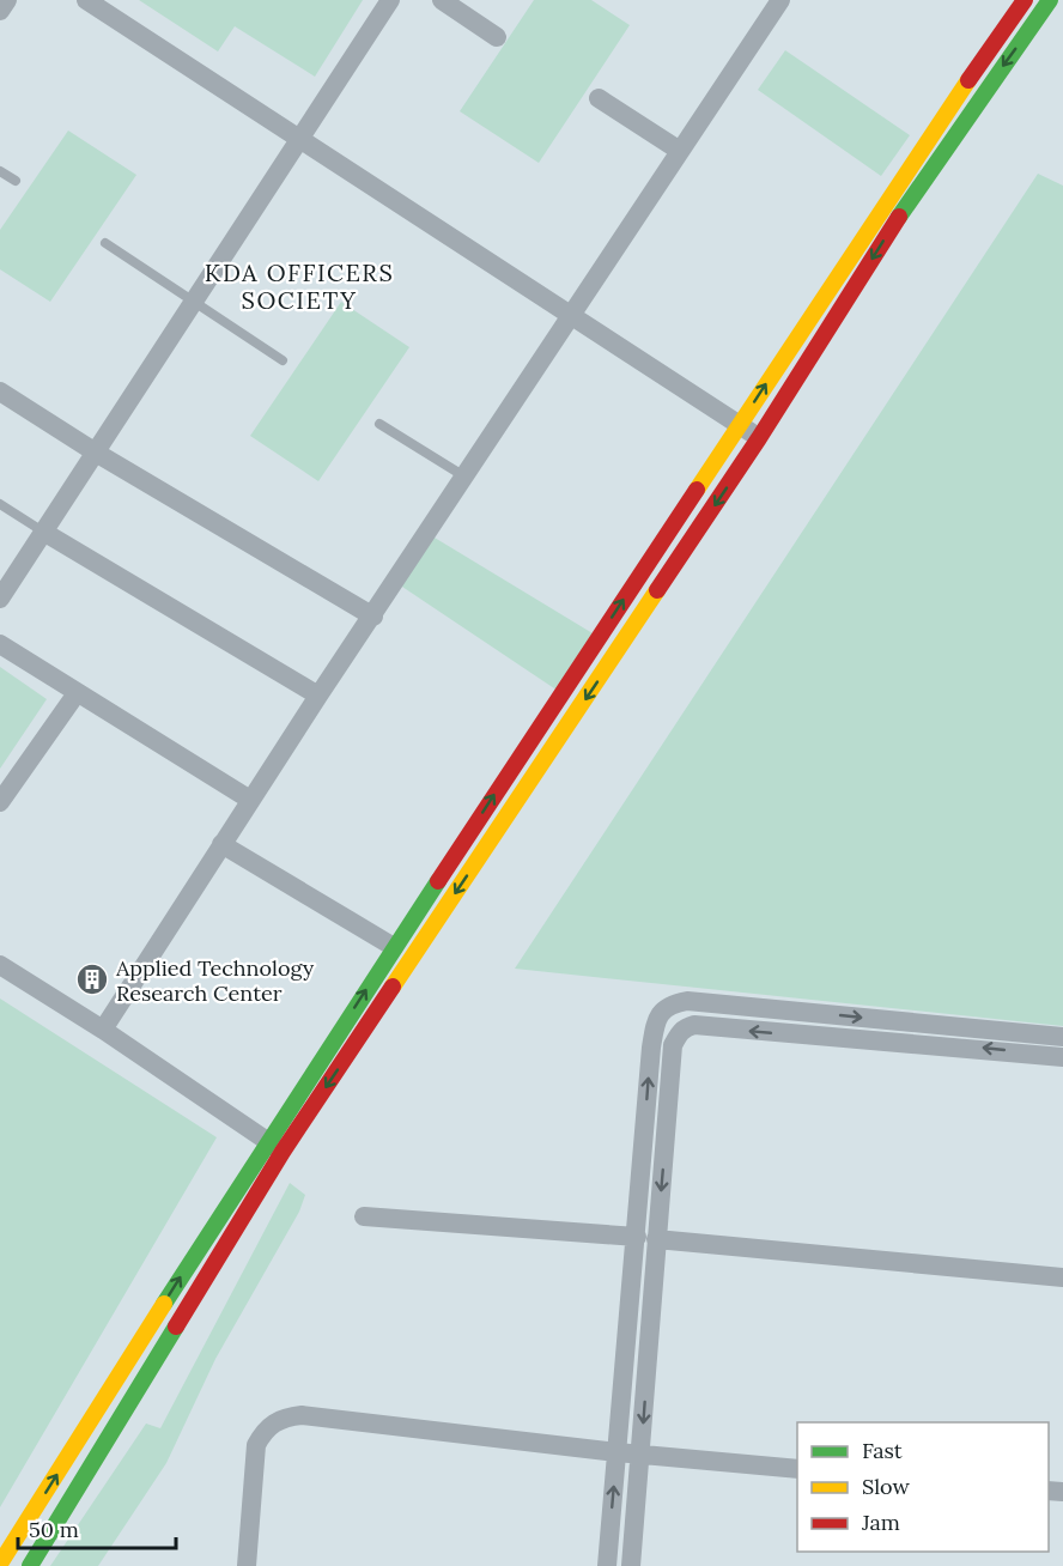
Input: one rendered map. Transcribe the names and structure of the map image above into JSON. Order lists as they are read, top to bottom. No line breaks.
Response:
{"districts":["KDA OFFICERS SOCIETY"],"places":{"building":["Applied Technology Research Center"]},"legend":["Fast","Slow","Jam"],"scale_bar":"50 m"}
